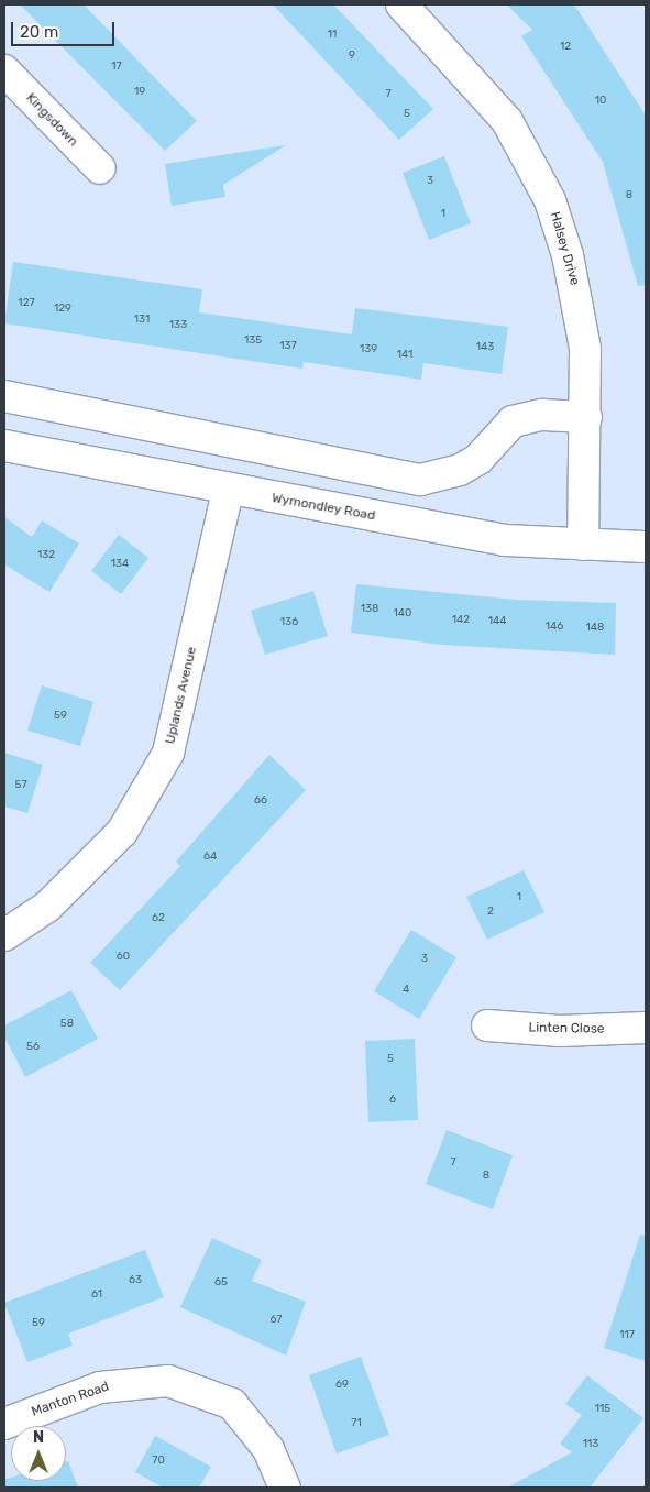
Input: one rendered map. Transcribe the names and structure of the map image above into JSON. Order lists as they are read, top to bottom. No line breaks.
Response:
{"streets":{"street":["Kingsdown","Halsey Drive","Wymondley Road","Uplands Avenue","Linten Close","Manton Road"]},"crossings":[["Halsey Drive","Wymondley Road"],["Wymondley Road","Uplands Avenue"]],"house_numbers":["11","12","9","17","19","7","10","5","3","8","1","127","129","131","133","135","137","143","139","141","132","134","138","140","142","144","136","146","148","59","57","66","64","1","2","62","60","3","4","58","56","5","6","7","8","63","65","61","67","59","117","69","115","71","113","70"],"scale_bar":"20 m","north":"top"}
